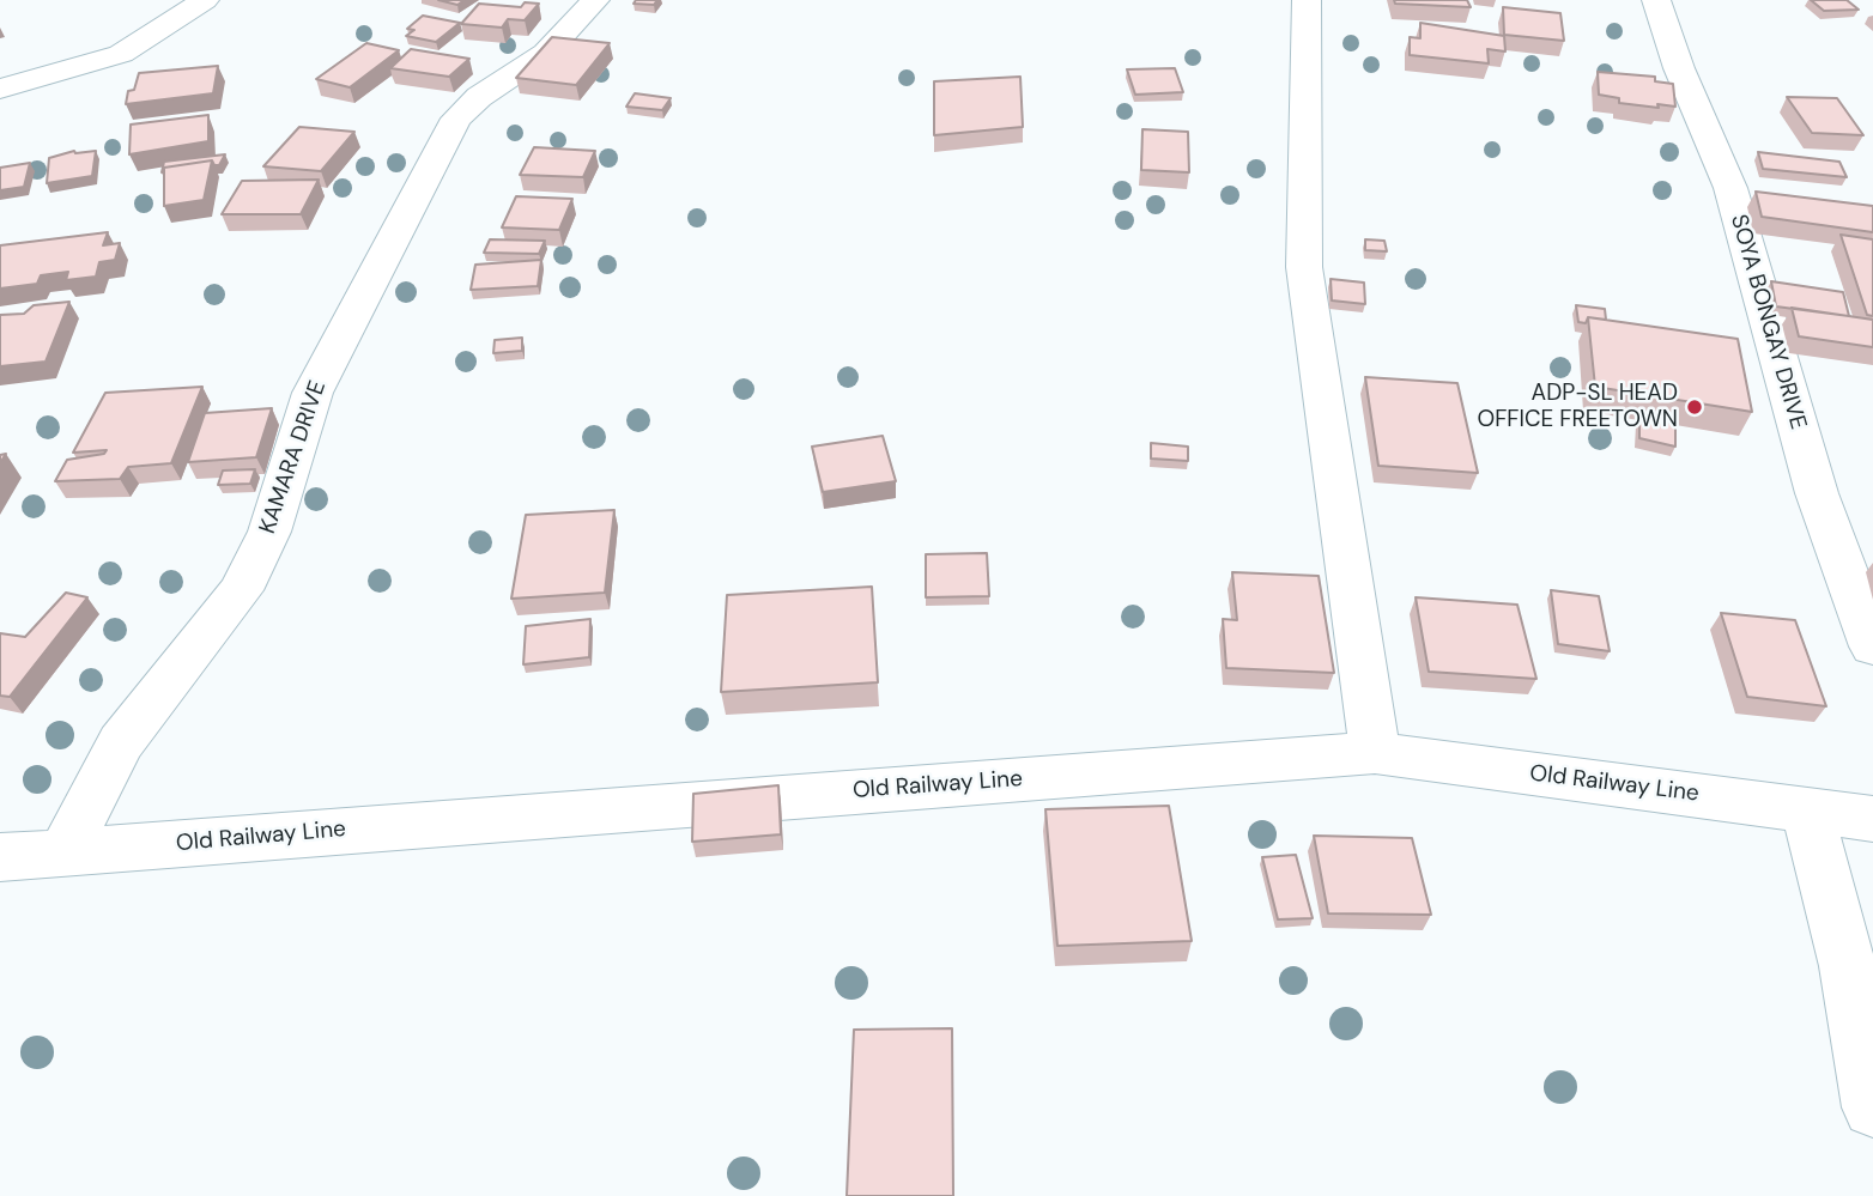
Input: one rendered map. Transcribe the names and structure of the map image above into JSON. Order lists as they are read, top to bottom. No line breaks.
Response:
{"streets":{"street":["SOYA BONGAY DRIVE","KAMARA DRIVE","Old Railway Line"]},"crossings":[["KAMARA DRIVE","Old Railway Line"]],"places":["ADP-SL HEAD OFFICE FREETOWN"]}
